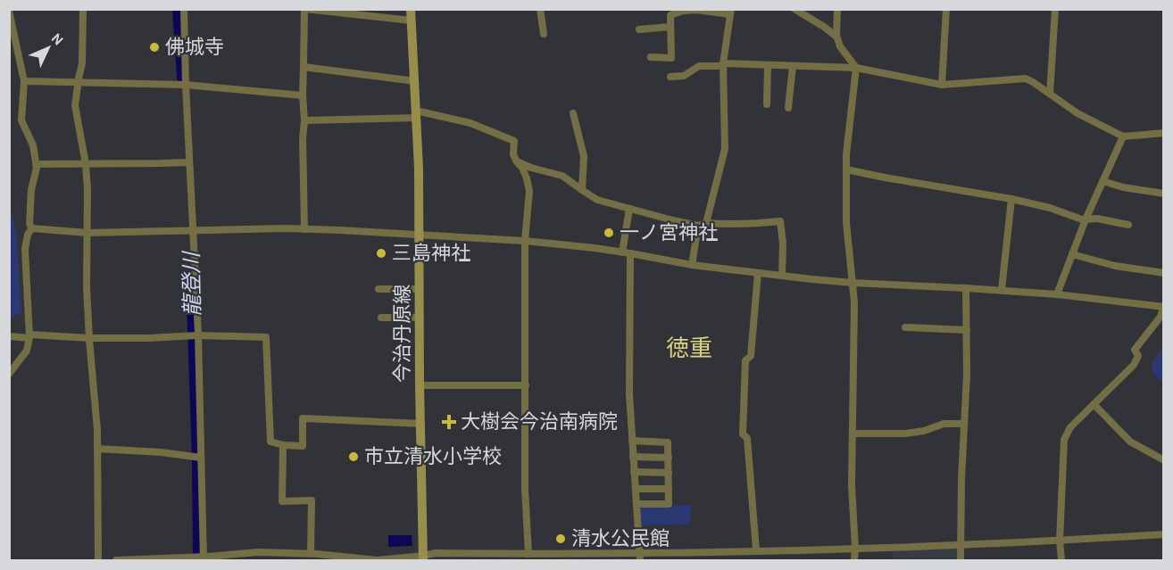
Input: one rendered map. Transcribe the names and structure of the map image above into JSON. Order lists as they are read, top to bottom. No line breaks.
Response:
{"streets":{"main road":["今治丹原線"]},"districts":["徳重"],"water":["龍登川"],"places":{"other":["佛城寺","一ノ宮神社","三島神社","市立清水小学校","清水公民館"],"health":["大樹会今治南病院"]},"north":"top right"}
